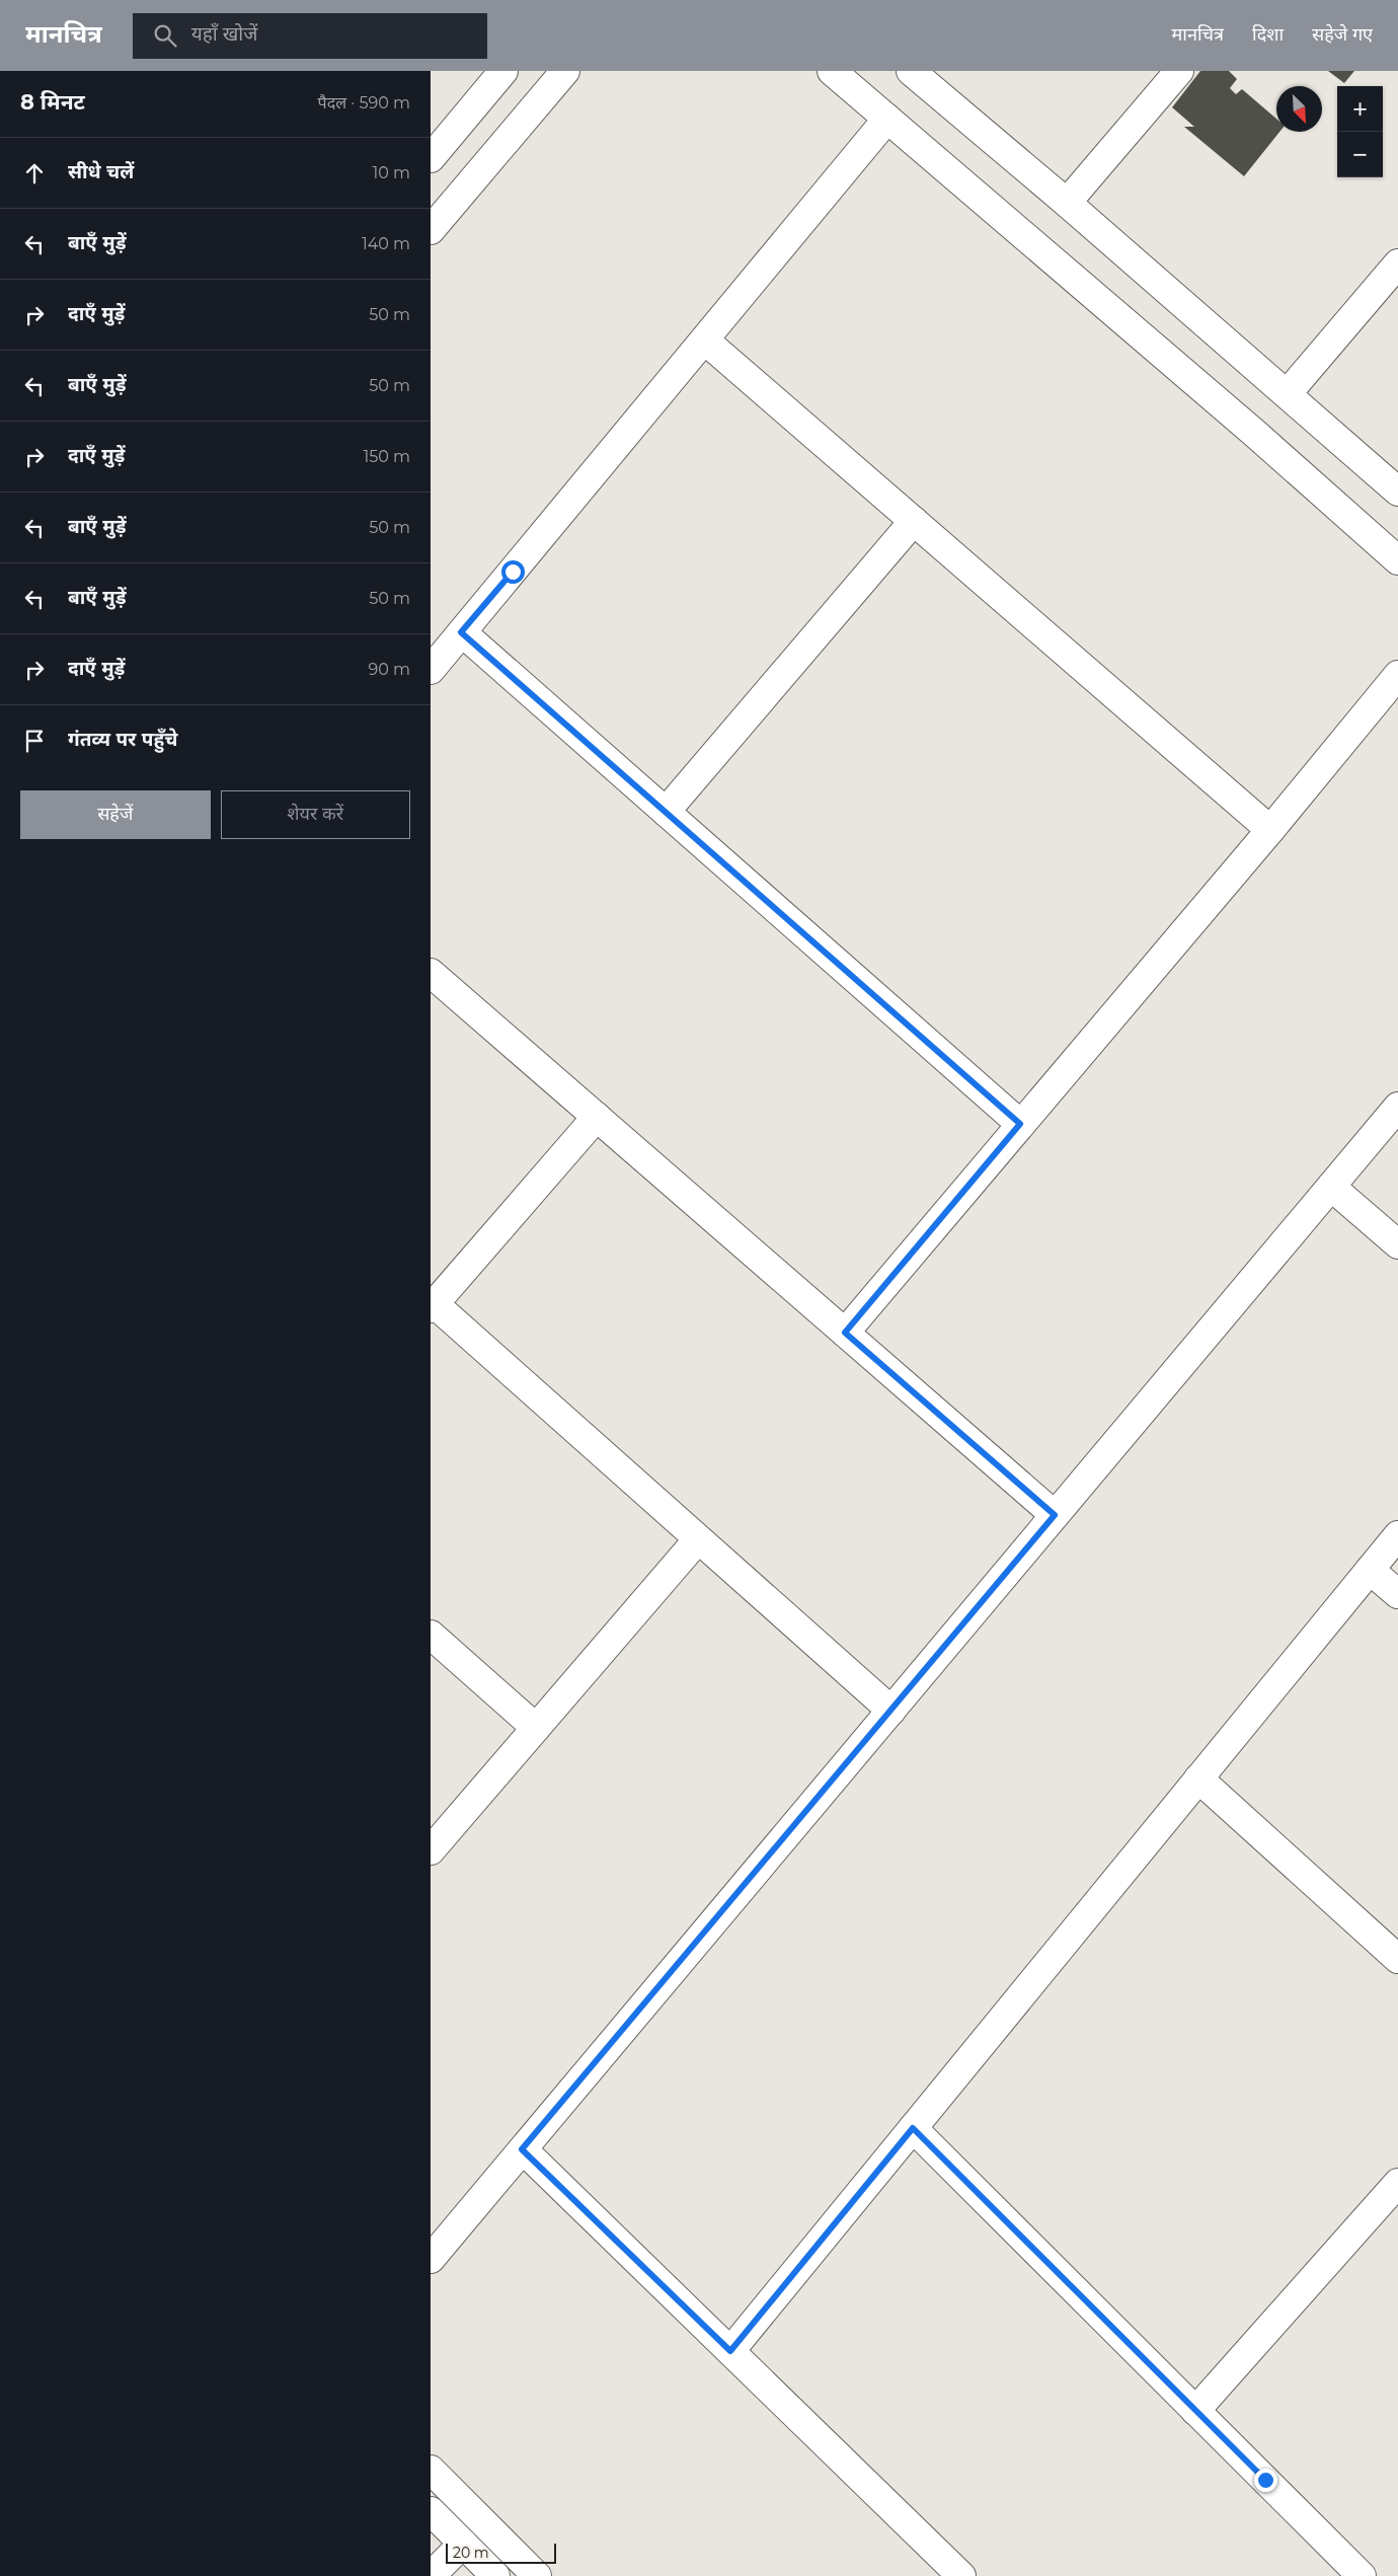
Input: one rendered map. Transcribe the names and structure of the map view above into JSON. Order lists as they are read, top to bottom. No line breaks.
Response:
{"scale_bar":"20 m","north":"bottom right","page":{"header":"मानचित्र","search":"यहाँ खोजें","nav":["मानचित्र","दिशा","सहेजे गए"],"heading":["8 मिनट","पैदल · 590 m"],"map_buttons":["+","−"],"list":[["सीधे चलें","10 m"],["बाएँ मुड़ें","140 m"],["दाएँ मुड़ें","50 m"],["बाएँ मुड़ें","50 m"],["दाएँ मुड़ें","150 m"],["बाएँ मुड़ें","50 m"],["बाएँ मुड़ें","50 m"],["दाएँ मुड़ें","90 m"],"गंतव्य पर पहुँचे"],"buttons":["सहेजें","शेयर करें"],"scale":"20 m"}}
